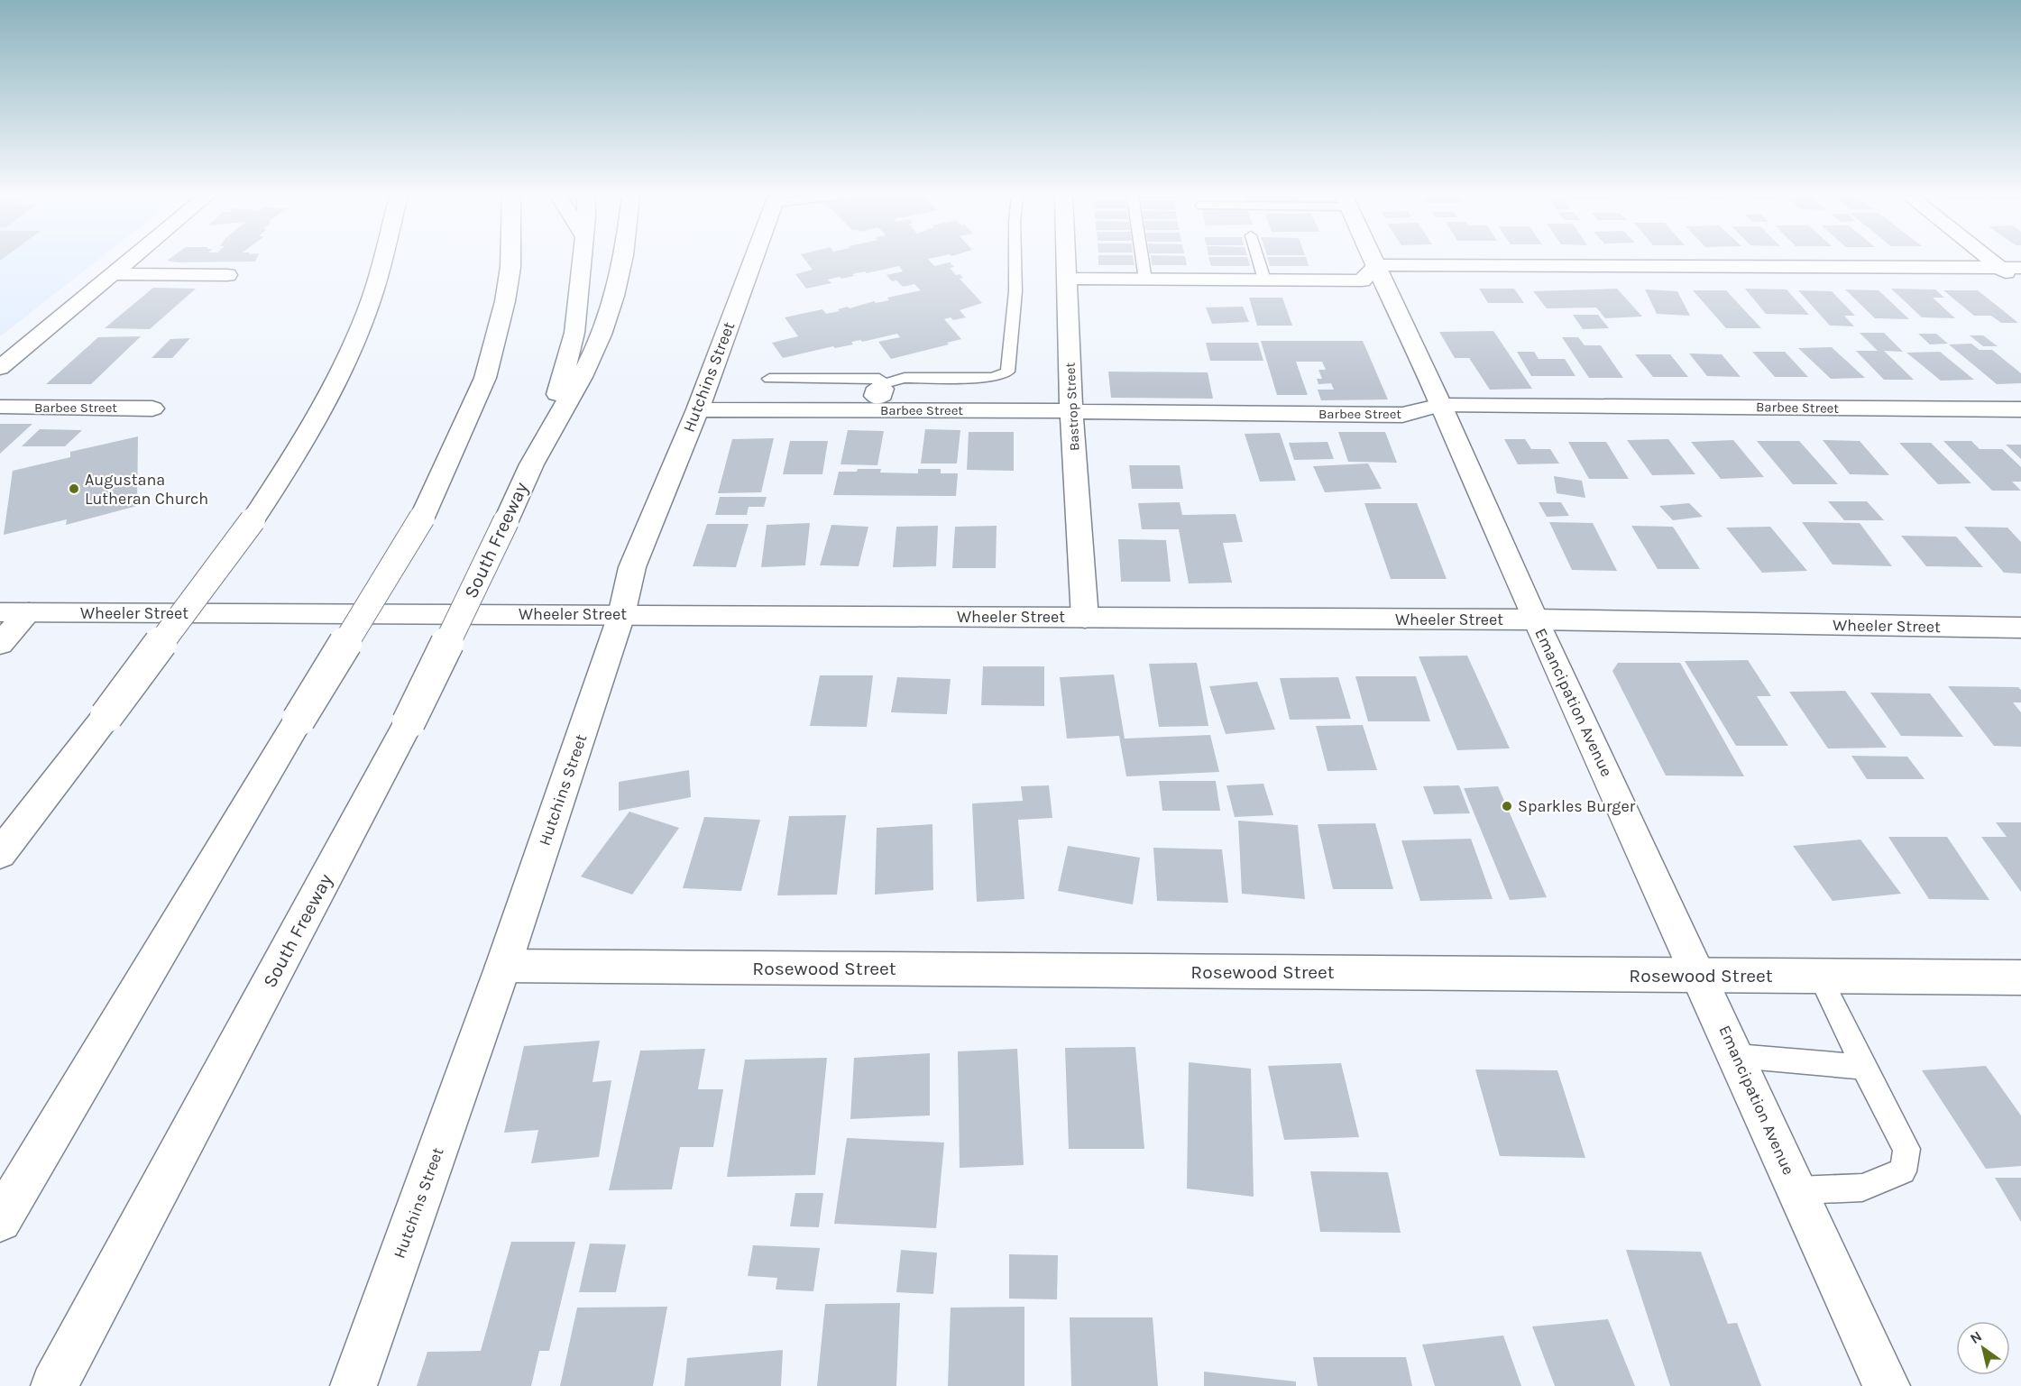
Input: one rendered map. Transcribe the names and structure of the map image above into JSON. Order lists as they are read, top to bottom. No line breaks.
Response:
{"streets":{"main road":["Hutchins Street","Bastrop Street","Barbee Street","South Freeway","Wheeler Street","Emancipation Avenue","Rosewood Street"]},"crossings":[["Hutchins Street","Barbee Street"],["Hutchins Street","Wheeler Street"],["Hutchins Street","Rosewood Street"],["Bastrop Street","Barbee Street"],["Bastrop Street","Wheeler Street"],["Barbee Street","Emancipation Avenue"],["Wheeler Street","Emancipation Avenue"],["Emancipation Avenue","Rosewood Street"]],"places":["Augustana Lutheran Church","Sparkles Burger"],"north":"top left"}
